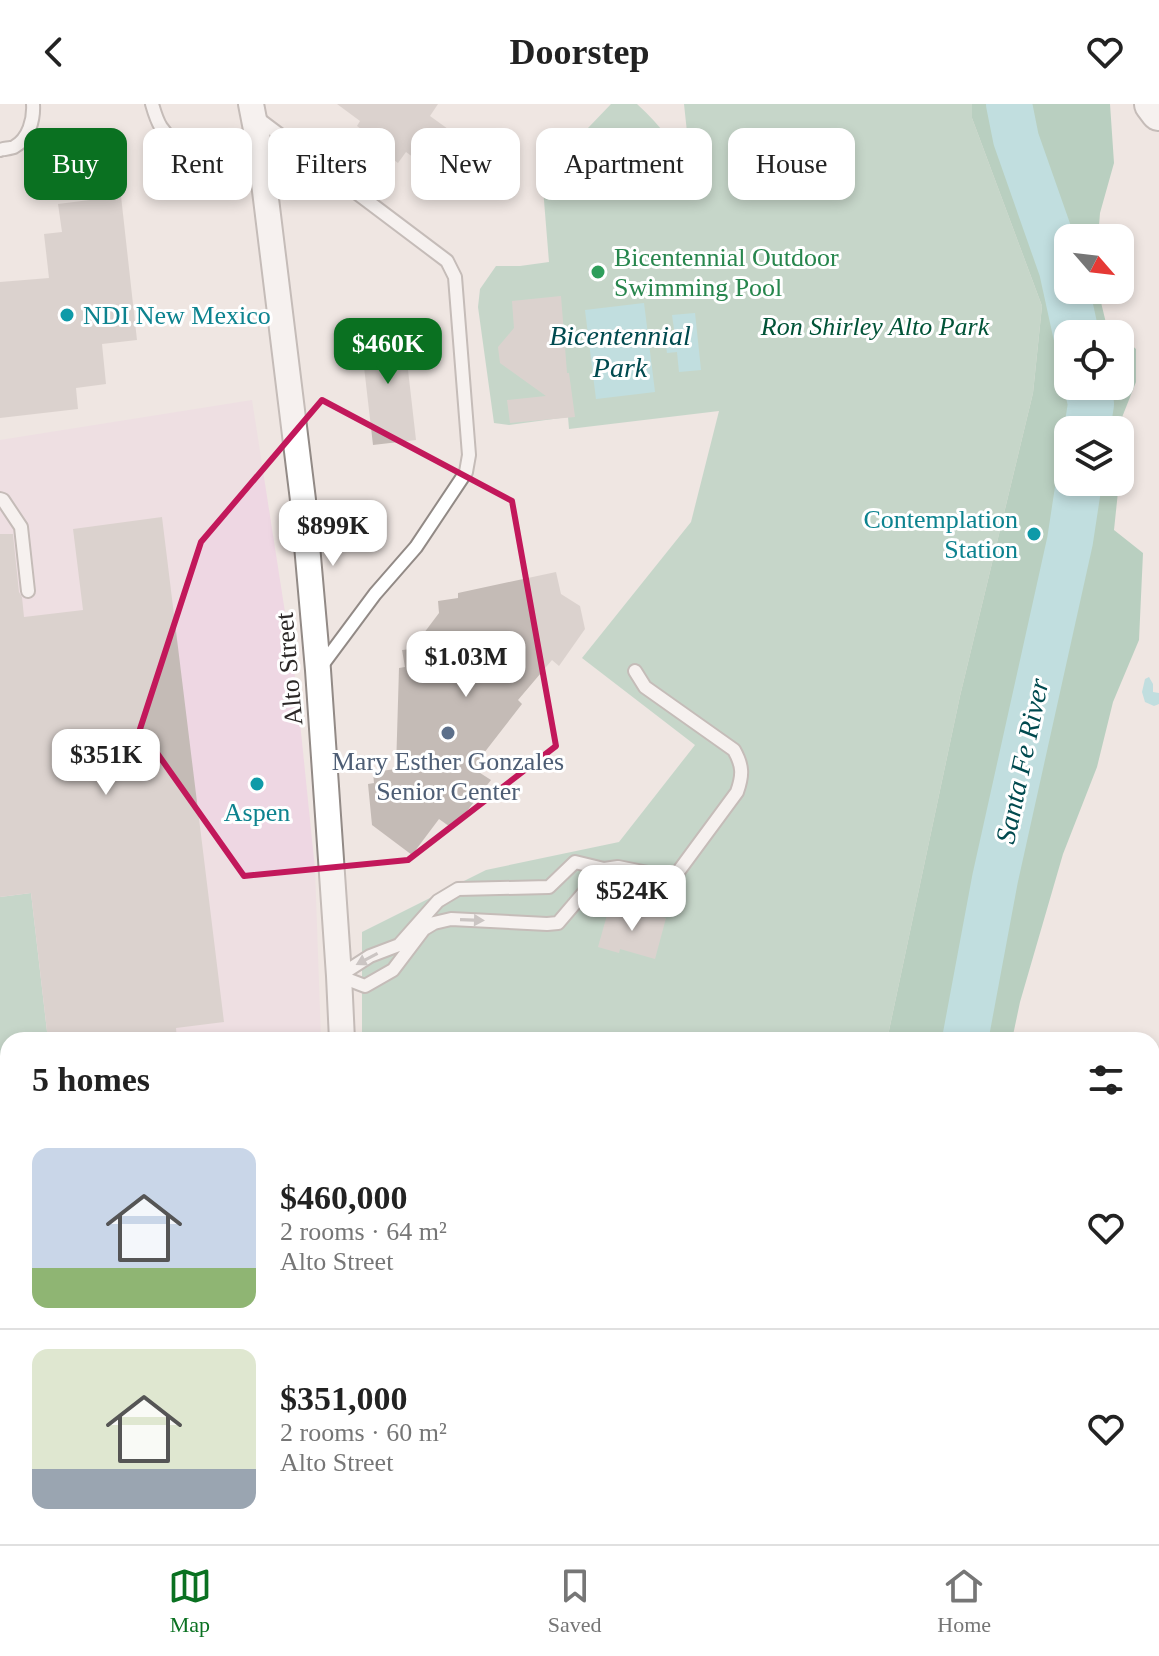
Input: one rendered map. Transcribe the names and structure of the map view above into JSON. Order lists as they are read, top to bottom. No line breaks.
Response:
{"streets":{"street":["Alto Street"]},"water":["Bicentennial Park","Santa Fe River"],"parks":["Ron Shirley Alto Park"],"places":["Bicentennial Outdoor Swimming Pool","NDI New Mexico","Contemplation Station","Mary Esther Gonzales Senior Center","Aspen"],"north":"bottom right","page":{"header":"Doorstep","chip":["Buy","Rent","Filters","New","Apartment","House"],"price":["$460K","$899K","$1.03M","$351K","$524K"],"heading":"5 homes","list":[{"name":"$460,000","note":"2 rooms · 64 m² · Alto Street"},{"name":"$351,000","note":"2 rooms · 60 m² · Alto Street"}],"tabs":["Map","Saved","Home"]}}
